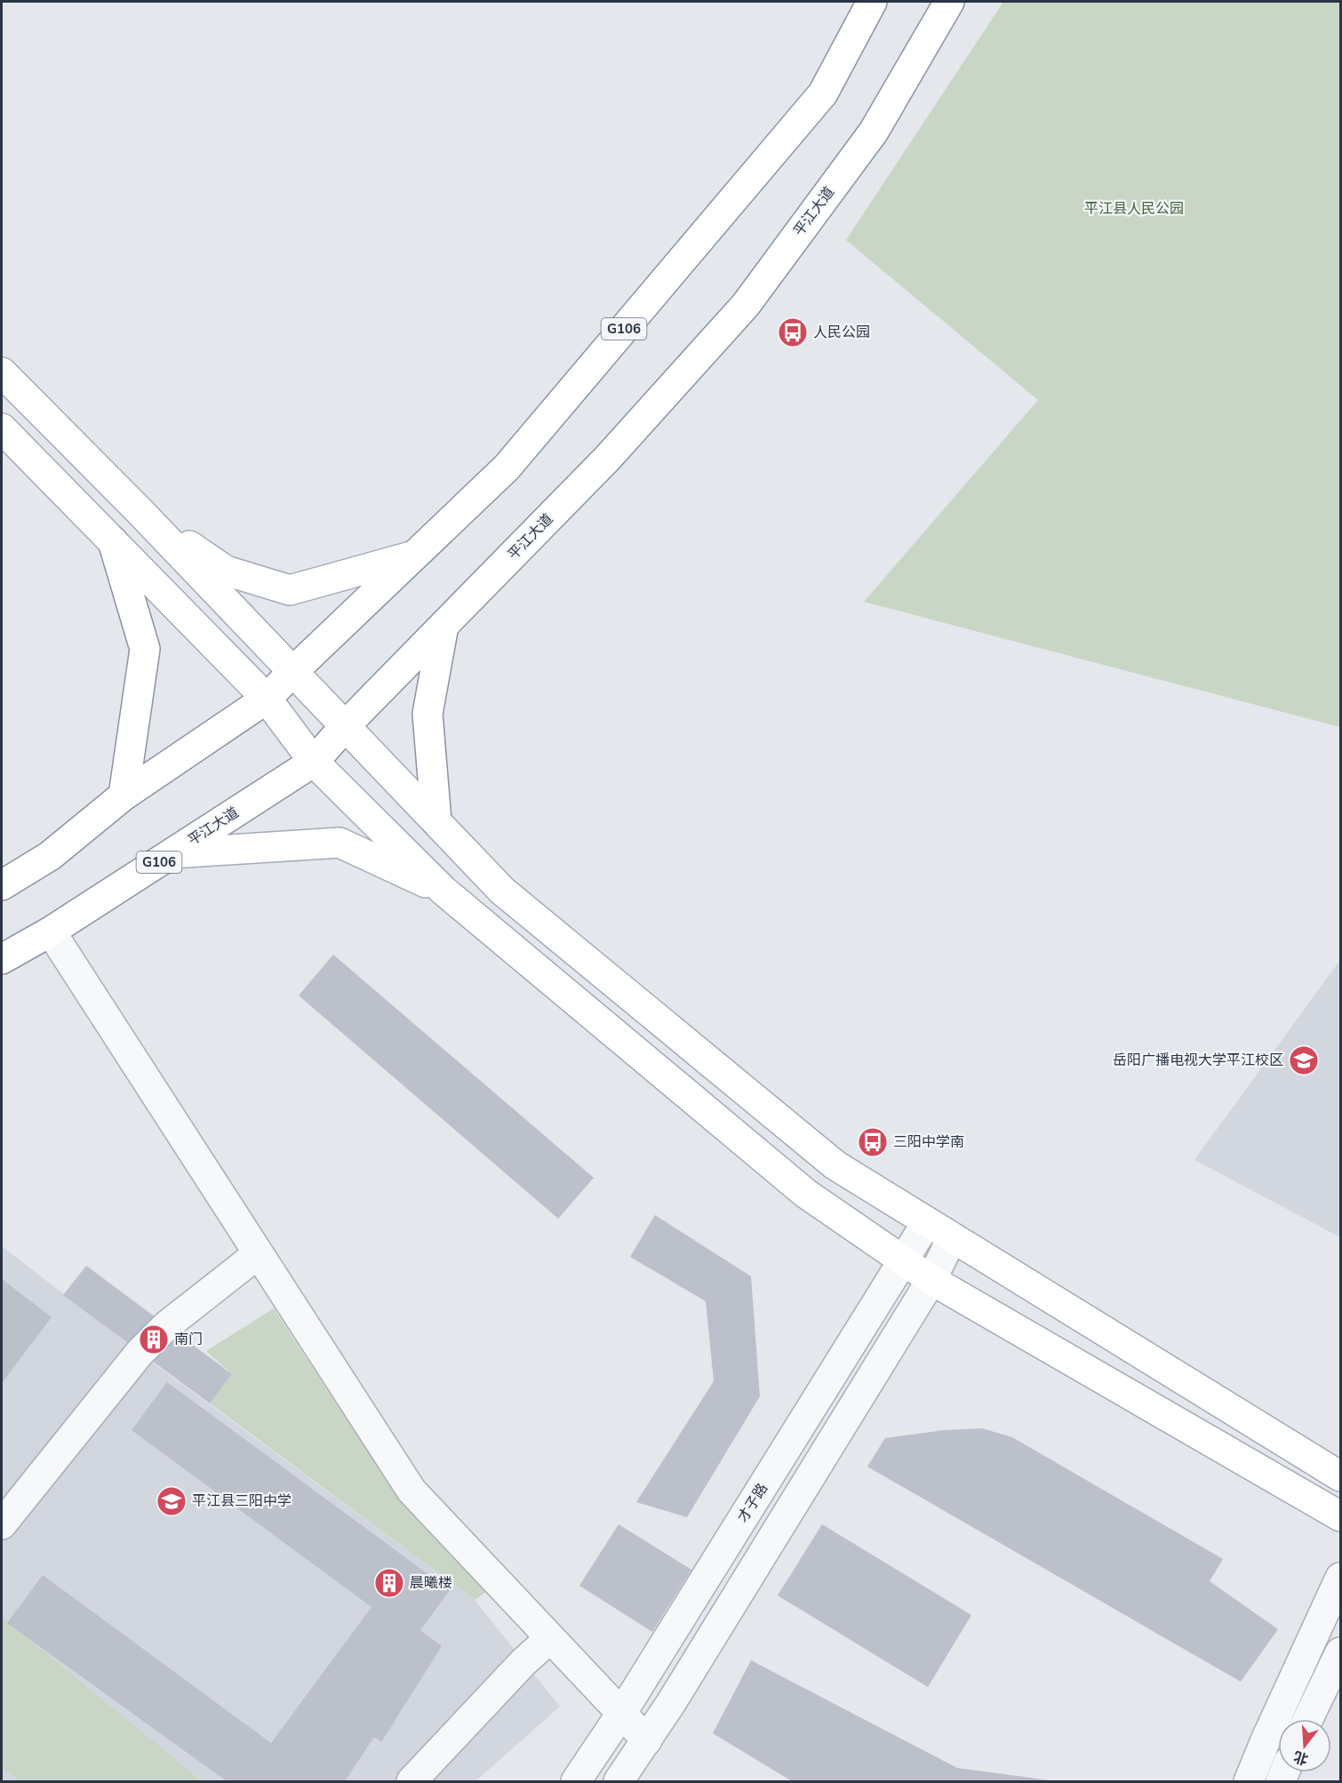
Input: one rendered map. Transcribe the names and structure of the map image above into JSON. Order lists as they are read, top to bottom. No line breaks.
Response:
{"streets":{"main road":["平江大道","G106"],"street":["才子路"]},"parks":["平江县人民公园"],"places":{"bus stop":["人民公园","三阳中学南"],"school or university":["岳阳广播电视大学平江校区","平江县三阳中学"],"building":["南门","晨曦楼"]},"north":"bottom"}
